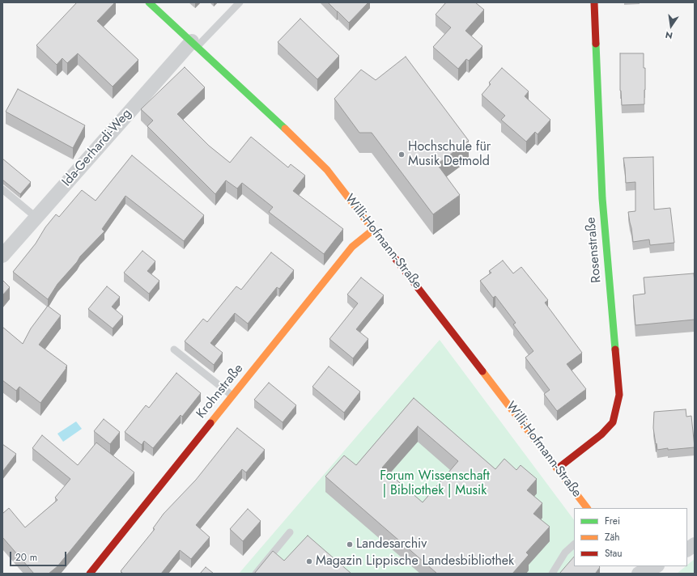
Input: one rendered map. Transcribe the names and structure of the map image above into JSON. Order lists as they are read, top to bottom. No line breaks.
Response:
{"streets":{"street":["Ida-Gerhardi-Weg","Willi-Hofmann-Straße","Rosenstraße","Krohnstraße"]},"crossings":[["Ida-Gerhardi-Weg","Willi-Hofmann-Straße"],["Willi-Hofmann-Straße","Rosenstraße"],["Willi-Hofmann-Straße","Krohnstraße"]],"parks":["Forum Wissenschaft | Bibliothek | Musik"],"places":["Hochschule für Musik Detmold","Landesarchiv","Magazin Lippische Landesbibliothek"],"legend":["Frei","Zäh","Stau"],"scale_bar":"20 m","north":"bottom"}
